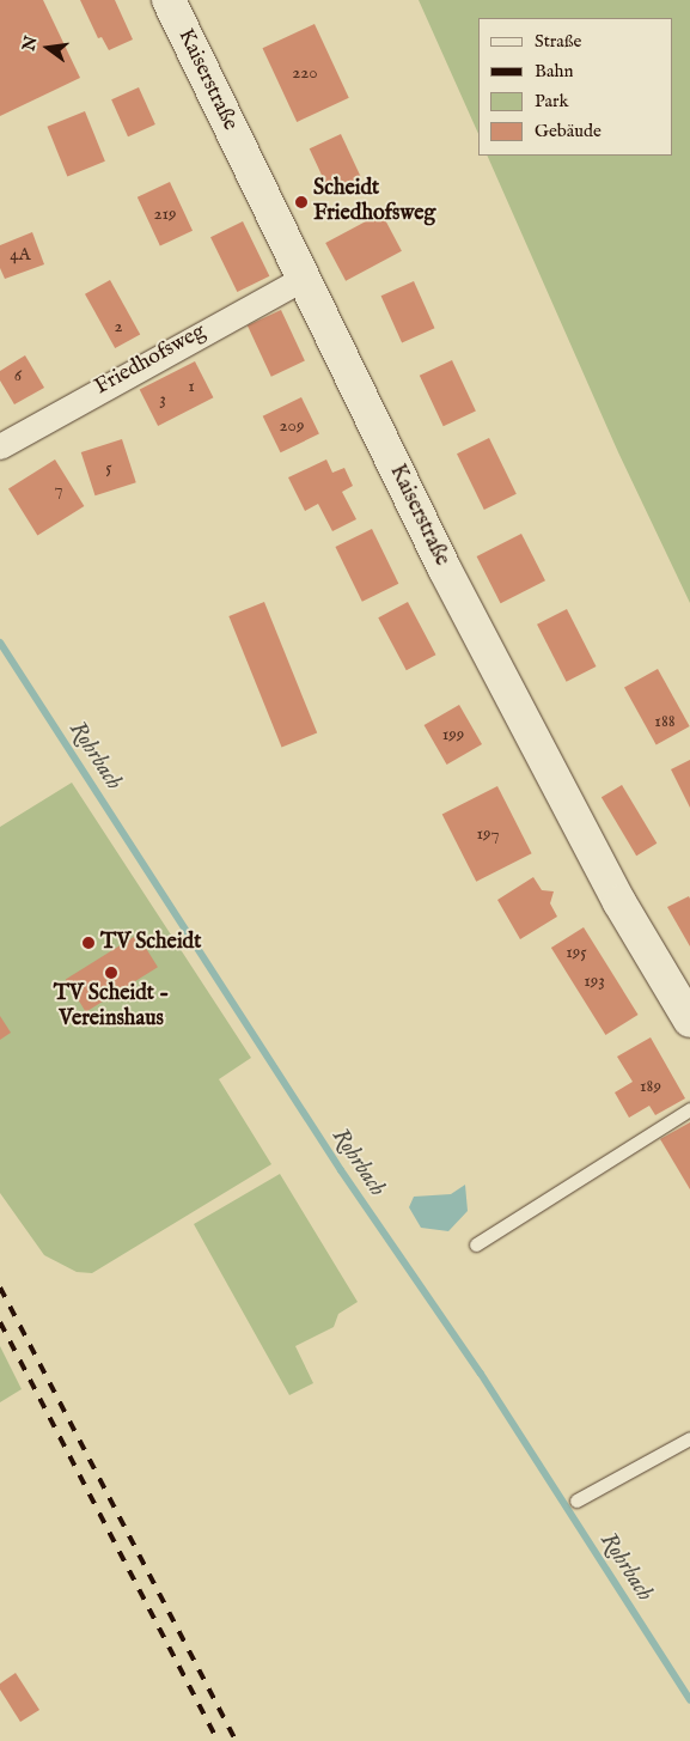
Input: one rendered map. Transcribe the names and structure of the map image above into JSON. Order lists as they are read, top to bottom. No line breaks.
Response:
{"streets":{"main road":["Kaiserstraße"],"street":["Friedhofsweg"]},"crossings":[["Kaiserstraße","Friedhofsweg"]],"water":["Rohrbach"],"places":["Scheidt Friedhofsweg","TV Scheidt","TV Scheidt - Vereinshaus"],"house_numbers":["220","219","4A","2","6","1","3","209","5","7","188","199","197","195","193","189"],"legend":["Straße","Bahn","Park","Gebäude"],"north":"left"}
